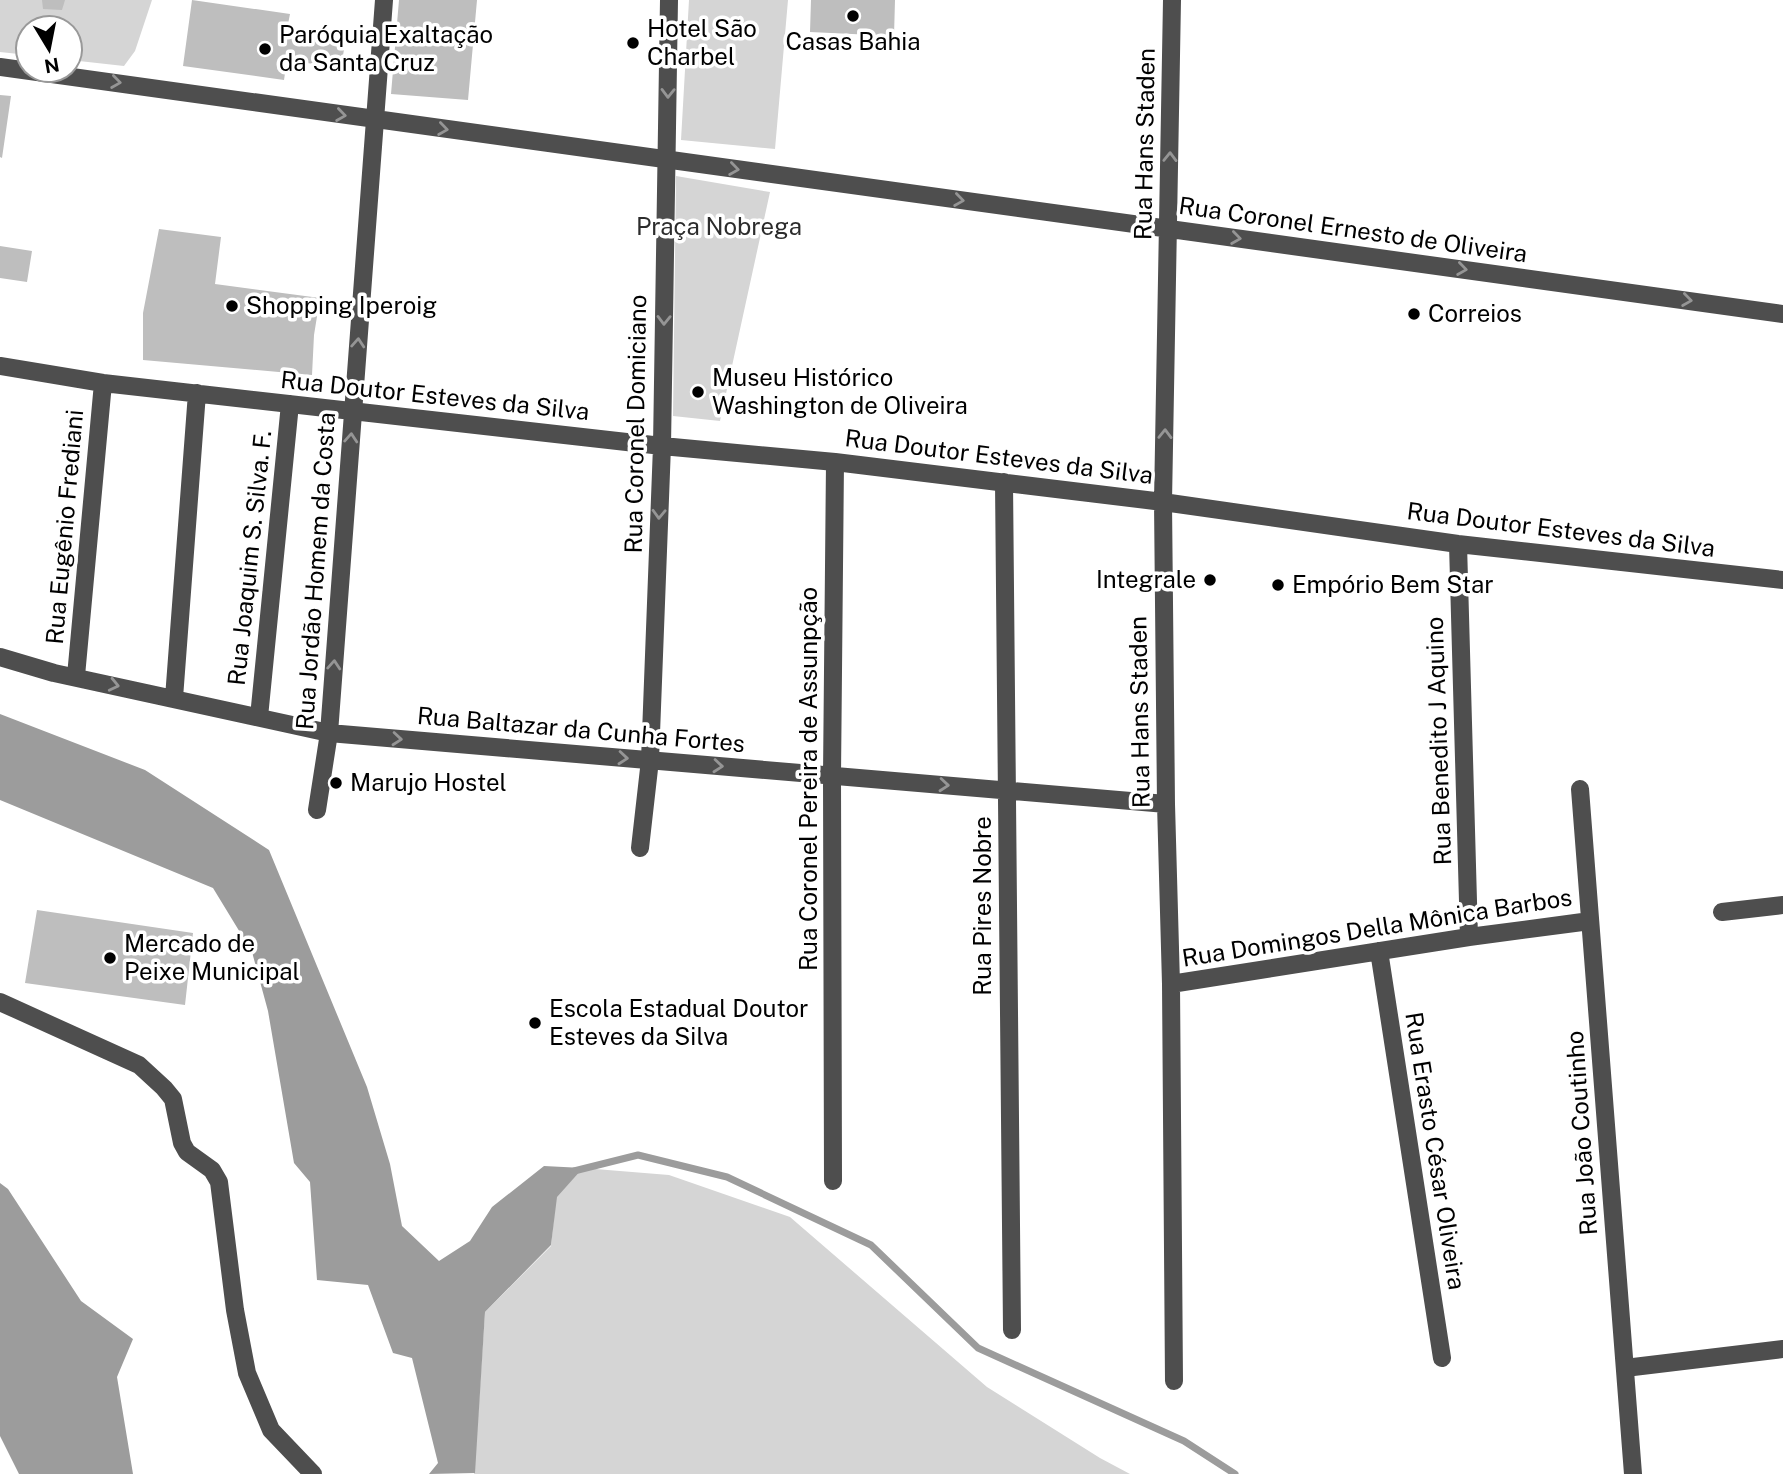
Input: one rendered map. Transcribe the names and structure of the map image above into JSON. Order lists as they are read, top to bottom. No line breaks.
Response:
{"streets":{"street":["Rua Hans Staden","Rua Coronel Ernesto de Oliveira","Rua Doutor Esteves da Silva","Rua Coronel Domiciano","Rua Eugênio Frediani","Rua Joaquim S. Silva. F.","Rua Jordão Homem da Costa","Rua Baltazar da Cunha Fortes","Rua Benedito J Aquino","Rua Coronel Pereira de Assunpção","Rua Pires Nobre","Rua Domingos Della Mônica Barbos","Rua João Coutinho","Rua Erasto César Oliveira"]},"crossings":[["Rua Hans Staden","Rua Coronel Ernesto de Oliveira"],["Rua Hans Staden","Rua Doutor Esteves da Silva"],["Rua Hans Staden","Rua Baltazar da Cunha Fortes"],["Rua Hans Staden","Rua Domingos Della Mônica Barbos"],["Rua Coronel Ernesto de Oliveira","Rua Coronel Domiciano"],["Rua Coronel Ernesto de Oliveira","Rua Jordão Homem da Costa"],["Rua Doutor Esteves da Silva","Rua Coronel Domiciano"],["Rua Doutor Esteves da Silva","Rua Eugênio Frediani"],["Rua Doutor Esteves da Silva","Rua Joaquim S. Silva. F."],["Rua Doutor Esteves da Silva","Rua Jordão Homem da Costa"],["Rua Doutor Esteves da Silva","Rua Benedito J Aquino"],["Rua Doutor Esteves da Silva","Rua Coronel Pereira de Assunpção"],["Rua Doutor Esteves da Silva","Rua Pires Nobre"],["Rua Coronel Domiciano","Rua Baltazar da Cunha Fortes"],["Rua Eugênio Frediani","Rua Baltazar da Cunha Fortes"],["Rua Joaquim S. Silva. F.","Rua Baltazar da Cunha Fortes"],["Rua Jordão Homem da Costa","Rua Baltazar da Cunha Fortes"],["Rua Baltazar da Cunha Fortes","Rua Coronel Pereira de Assunpção"],["Rua Baltazar da Cunha Fortes","Rua Pires Nobre"],["Rua Benedito J Aquino","Rua Domingos Della Mônica Barbos"],["Rua Domingos Della Mônica Barbos","Rua João Coutinho"],["Rua Domingos Della Mônica Barbos","Rua Erasto César Oliveira"]],"one_way":["Rua Hans Staden","Rua Coronel Ernesto de Oliveira","Rua Coronel Domiciano","Rua Baltazar da Cunha Fortes"],"parks":["Praça Nobrega"],"places":["Casas Bahia","Hotel São Charbel","Paróquia Exaltação da Santa Cruz","Shopping Iperoig","Correios","Museu Histórico Washington de Oliveira","Integrale","Empório Bem Star","Marujo Hostel","Mercado de Peixe Municipal","Escola Estadual Doutor Esteves da Silva"],"north":"bottom"}
